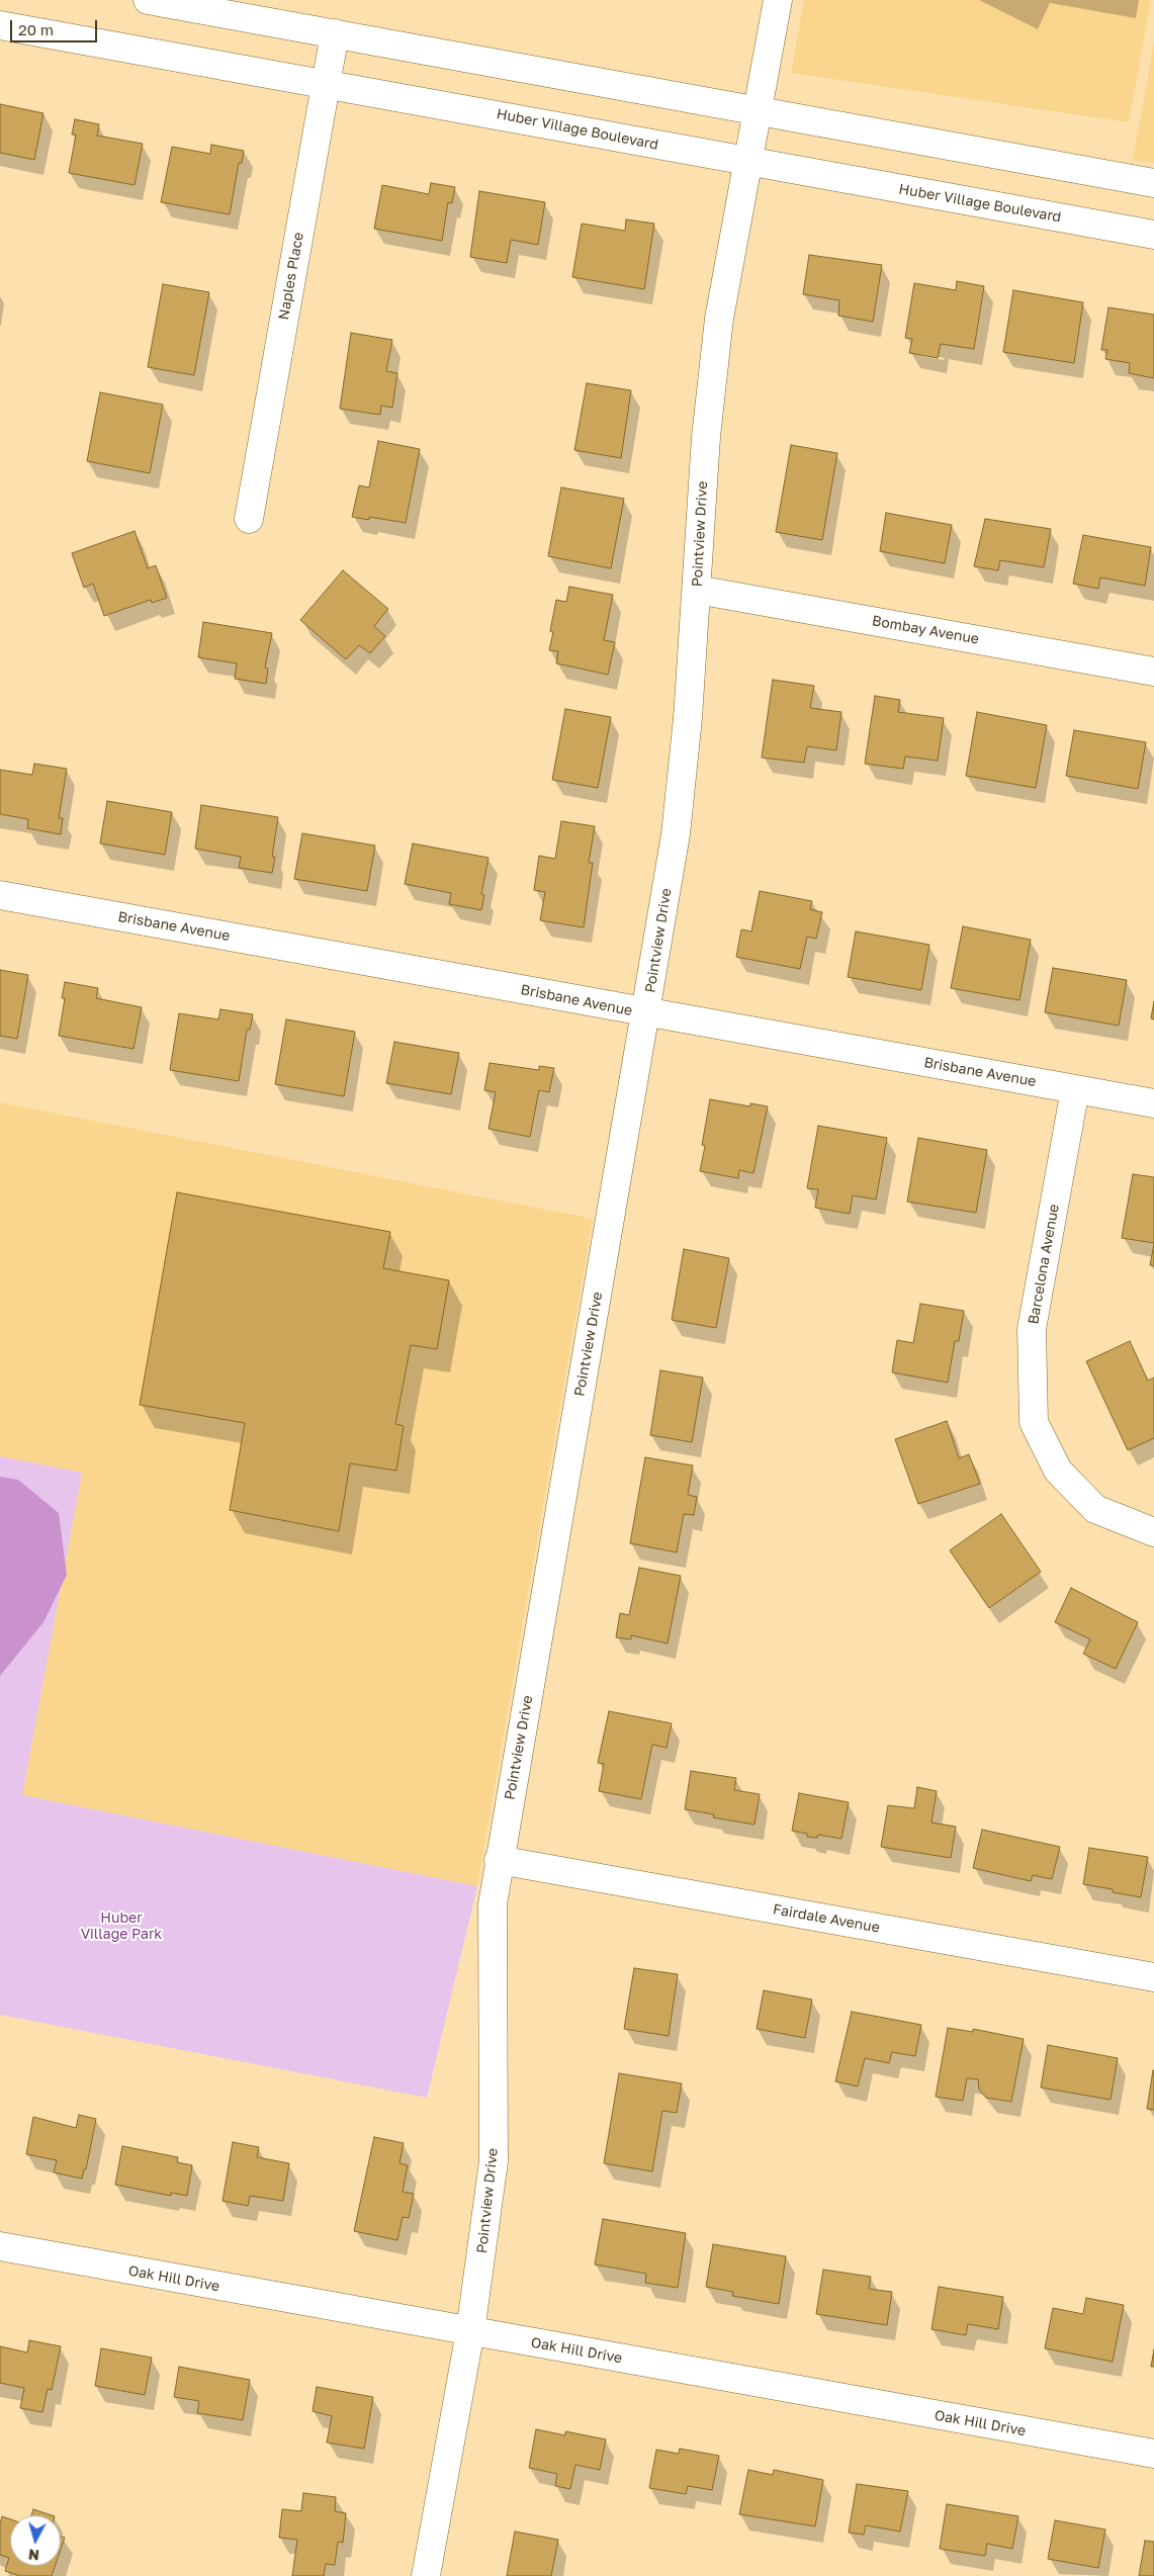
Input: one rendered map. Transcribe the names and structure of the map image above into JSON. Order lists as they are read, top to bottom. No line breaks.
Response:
{"streets":{"street":["Huber Village Boulevard","Naples Place","Pointview Drive","Bombay Avenue","Brisbane Avenue","Barcelona Avenue","Fairdale Avenue","Oak Hill Drive"]},"crossings":[["Huber Village Boulevard","Naples Place"],["Huber Village Boulevard","Pointview Drive"],["Pointview Drive","Bombay Avenue"],["Pointview Drive","Brisbane Avenue"],["Pointview Drive","Fairdale Avenue"],["Pointview Drive","Oak Hill Drive"],["Brisbane Avenue","Barcelona Avenue"]],"parks":["Huber Village Park"],"scale_bar":"20 m","north":"bottom"}
